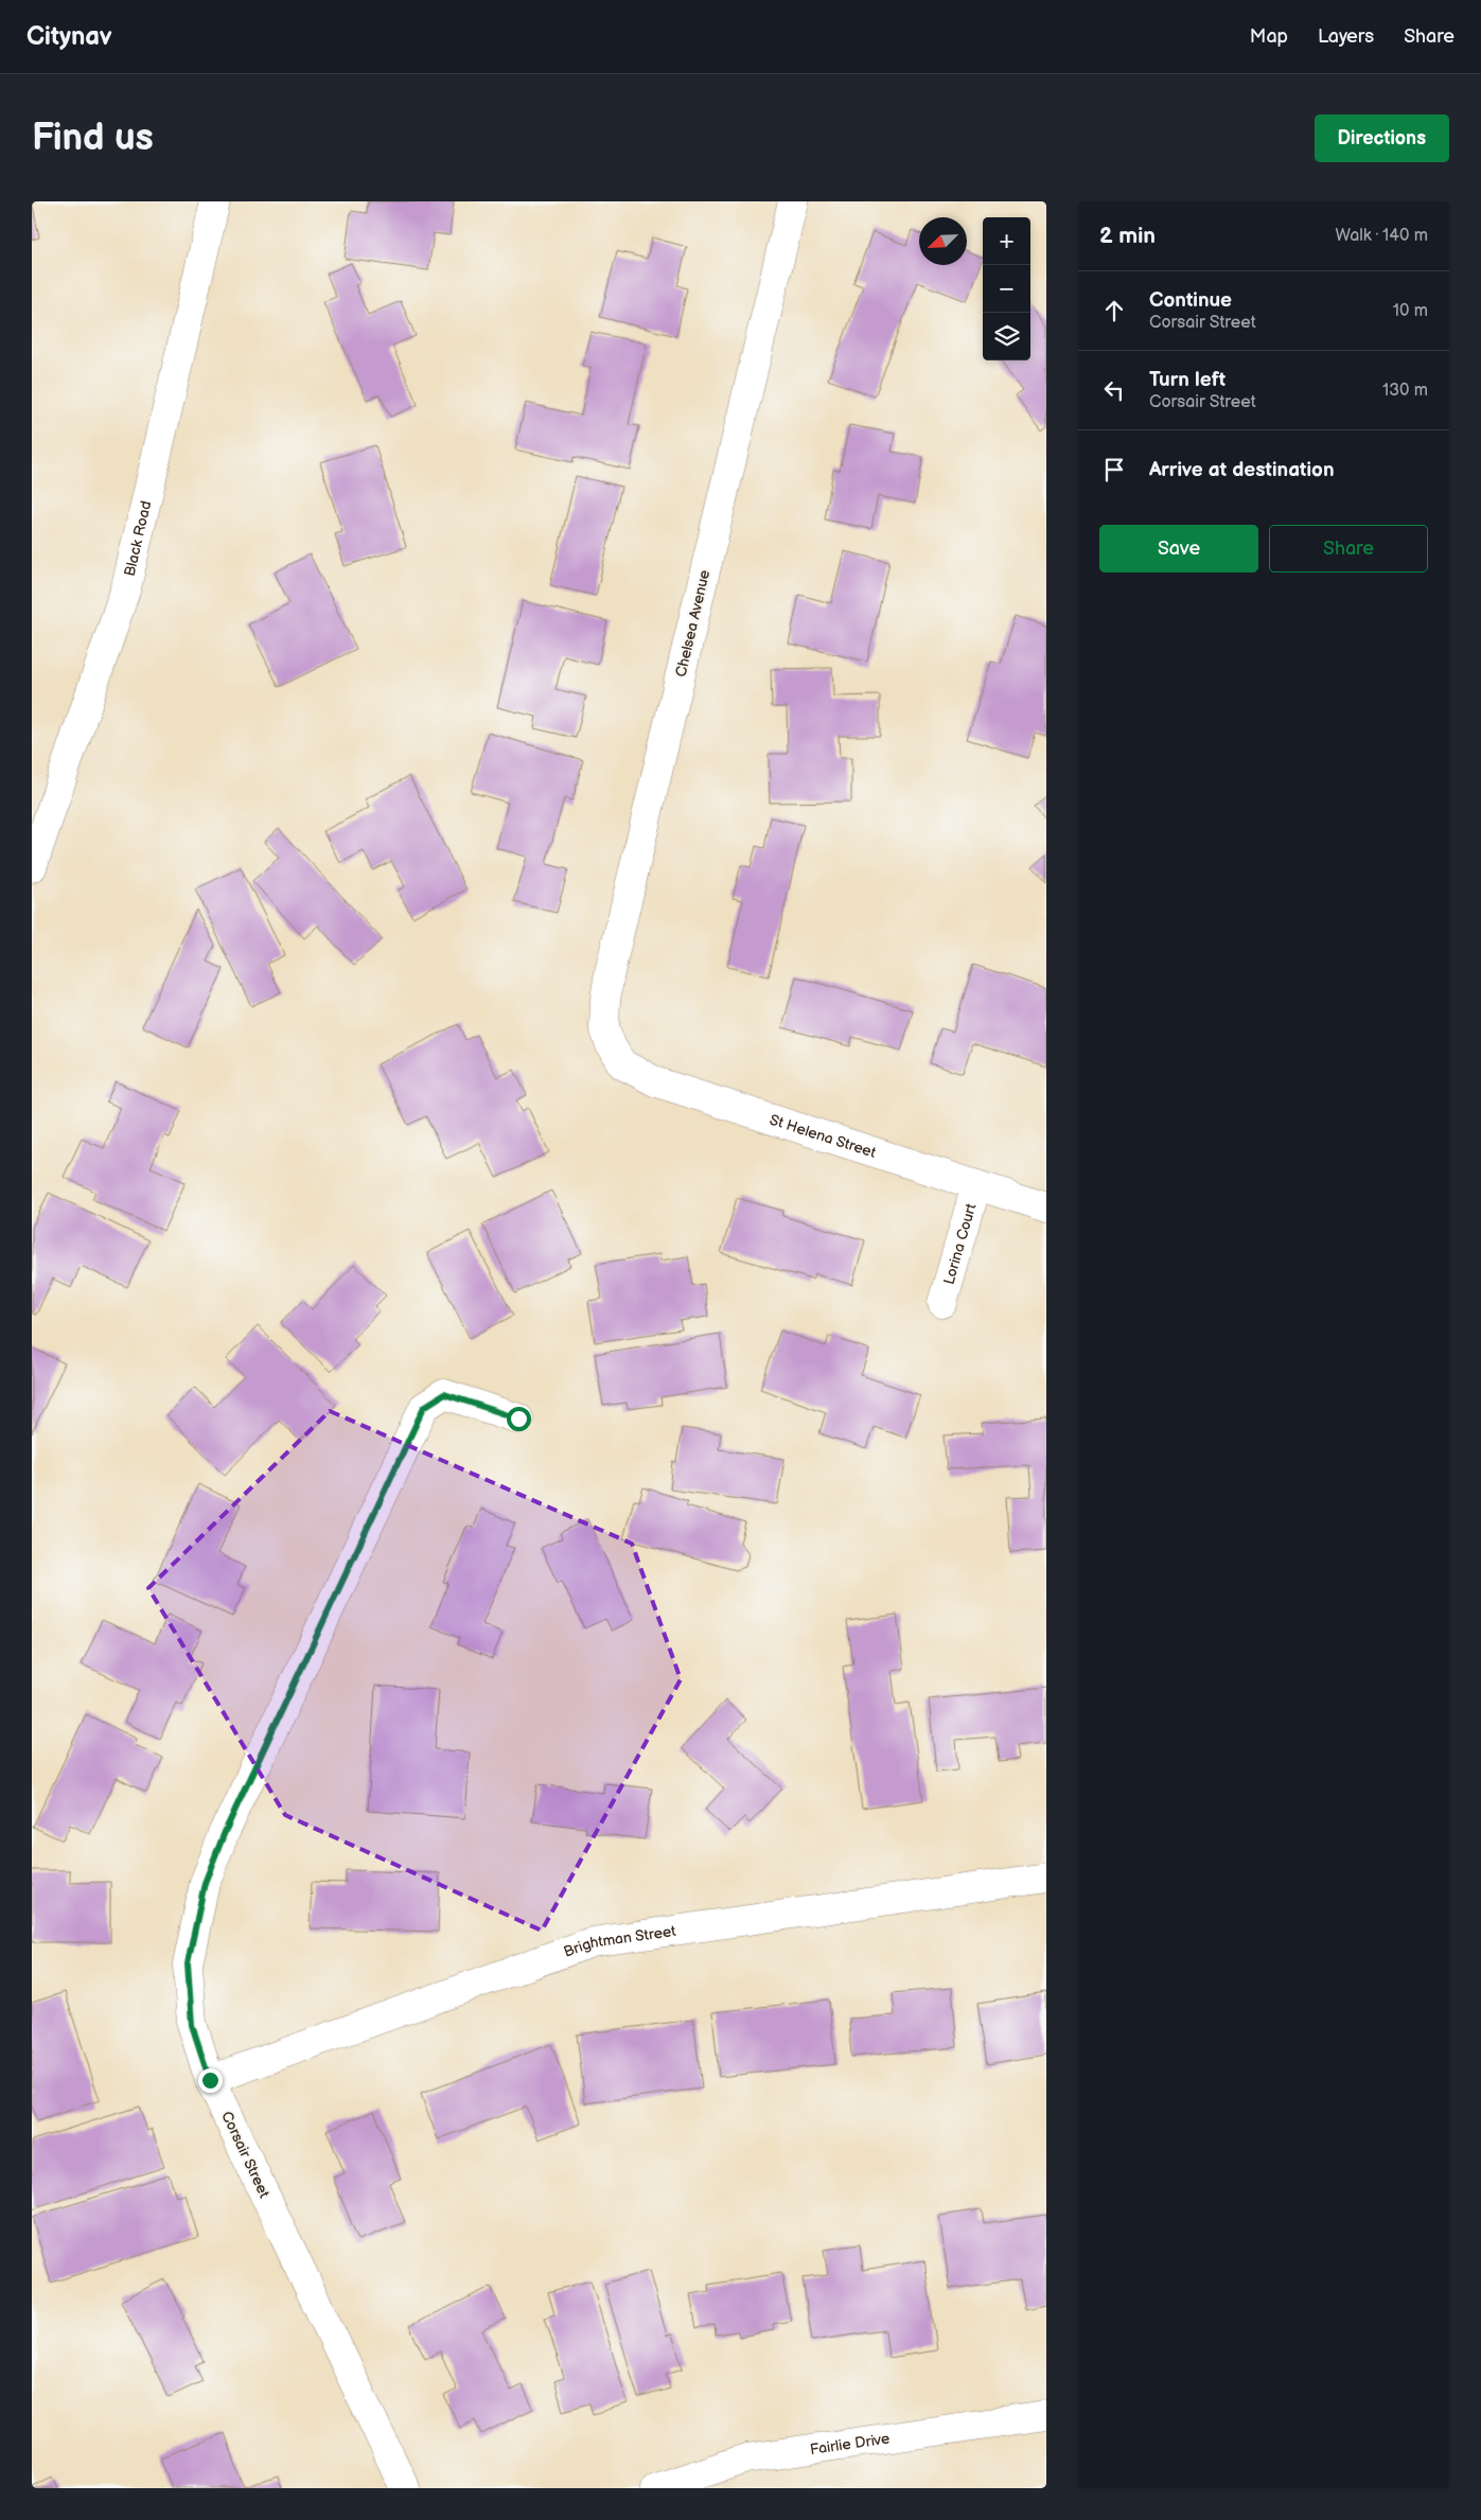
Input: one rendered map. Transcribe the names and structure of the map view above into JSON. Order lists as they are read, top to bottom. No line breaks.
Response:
{"streets":{"street":["Black Road","Chelsea Avenue","St Helena Street","Lorina Court","Brightman Street","Corsair Street","Fairlie Drive"]},"crossings":[["Chelsea Avenue","St Helena Street"],["St Helena Street","Lorina Court"],["Brightman Street","Corsair Street"]],"north":"bottom left","page":{"header":"Citynav","nav":["Map","Layers","Share"],"buttons":["Directions",["Save","Share"]],"title":"Find us","heading":["2 min","Walk · 140 m"],"map_buttons":["+","−"],"list":[["Continue","Corsair Street","10 m"],["Turn left","Corsair Street","130 m"],"Arrive at destination"]}}
